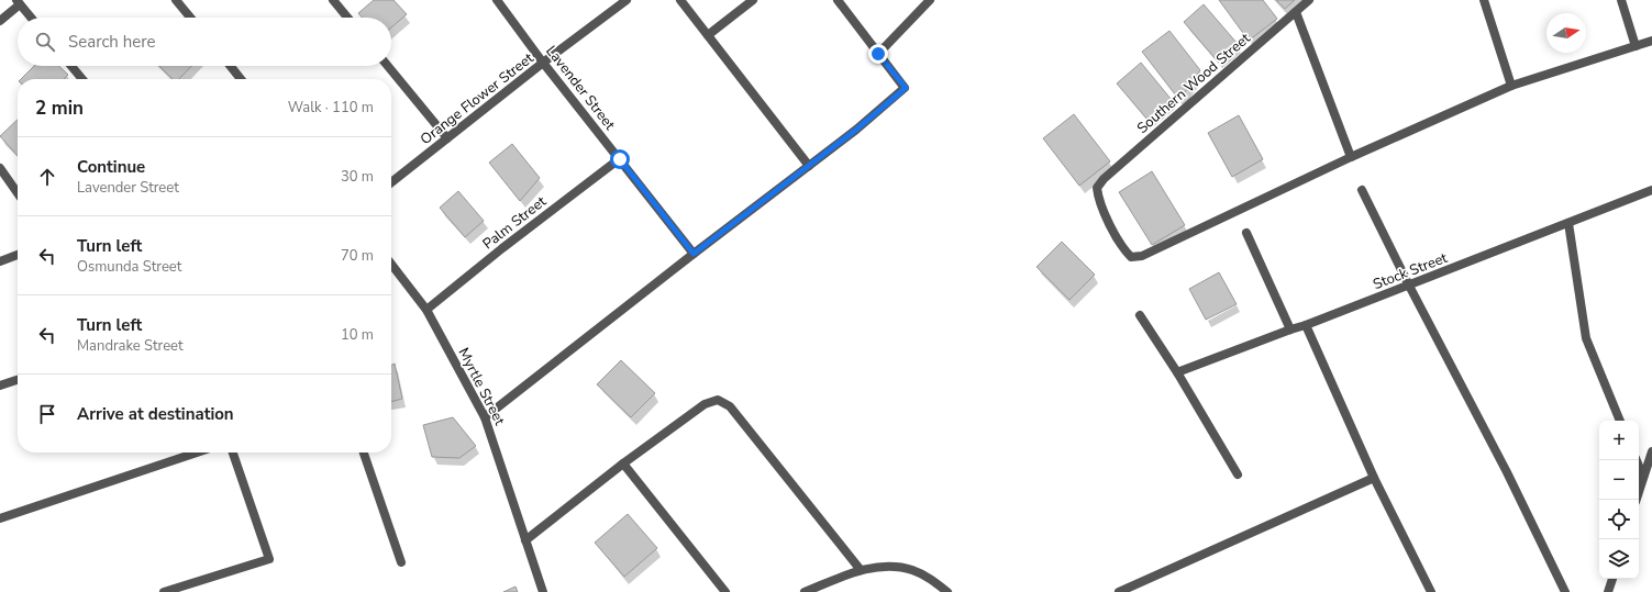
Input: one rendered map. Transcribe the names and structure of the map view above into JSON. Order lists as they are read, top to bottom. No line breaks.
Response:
{"streets":{"street":["Southern Wood Street","Lavender Street","Orange Flower Street","Palm Street","Stock Street","Myrtle Street"]},"crossings":[["Lavender Street","Orange Flower Street"],["Lavender Street","Palm Street"],["Palm Street","Myrtle Street"]],"north":"right","page":{"search":"Search here","heading":["2 min","Walk · 110 m"],"list":[["Continue","Lavender Street","30 m"],["Turn left","Osmunda Street","70 m"],["Turn left","Mandrake Street","10 m"],"Arrive at destination"],"map_buttons":["+","−"]}}
